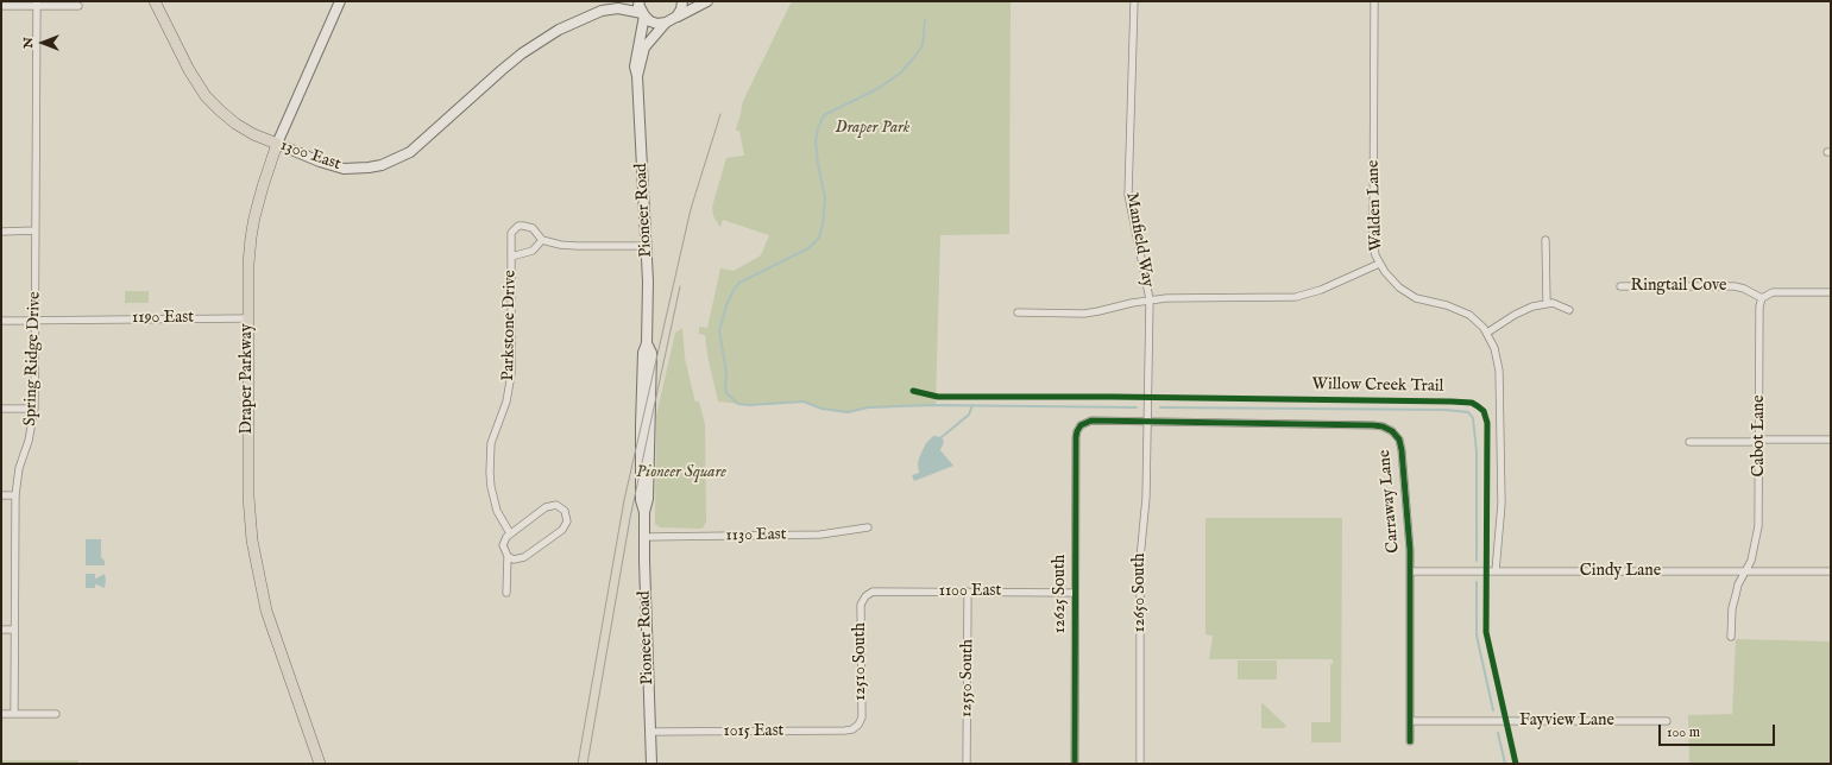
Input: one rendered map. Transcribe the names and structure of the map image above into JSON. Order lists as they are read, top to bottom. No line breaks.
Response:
{"streets":{"main road":["1300 East","Draper Parkway"],"street":["Walden Lane","Pioneer Road","Manfield Way","Ringtail Cove","1190 East","Parkstone Drive","Spring Ridge Drive","Cabot Lane","Carraway Lane","1130 East","Cindy Lane","1100 East","12650 South","12625 South","12510 South","12550 South","Fayview Lane","1015 East"],"cycle path":["Willow Creek Trail"]},"crossings":[["1300 East","Pioneer Road"],["1300 East","Draper Parkway"],["Walden Lane","Cindy Lane"],["Pioneer Road","1130 East"],["Pioneer Road","1015 East"],["Manfield Way","Carraway Lane"],["Manfield Way","12650 South"],["Ringtail Cove","Cabot Lane"],["1190 East","Spring Ridge Drive"],["1190 East","Draper Parkway"],["Cabot Lane","Cindy Lane"],["Carraway Lane","Cindy Lane"],["Carraway Lane","12650 South"],["Carraway Lane","12625 South"],["Carraway Lane","Fayview Lane"],["1100 East","12625 South"],["1100 East","12510 South"],["1100 East","12550 South"],["12510 South","1015 East"]],"parks":["Draper Park","Pioneer Square"],"scale_bar":"100 m","north":"left"}
